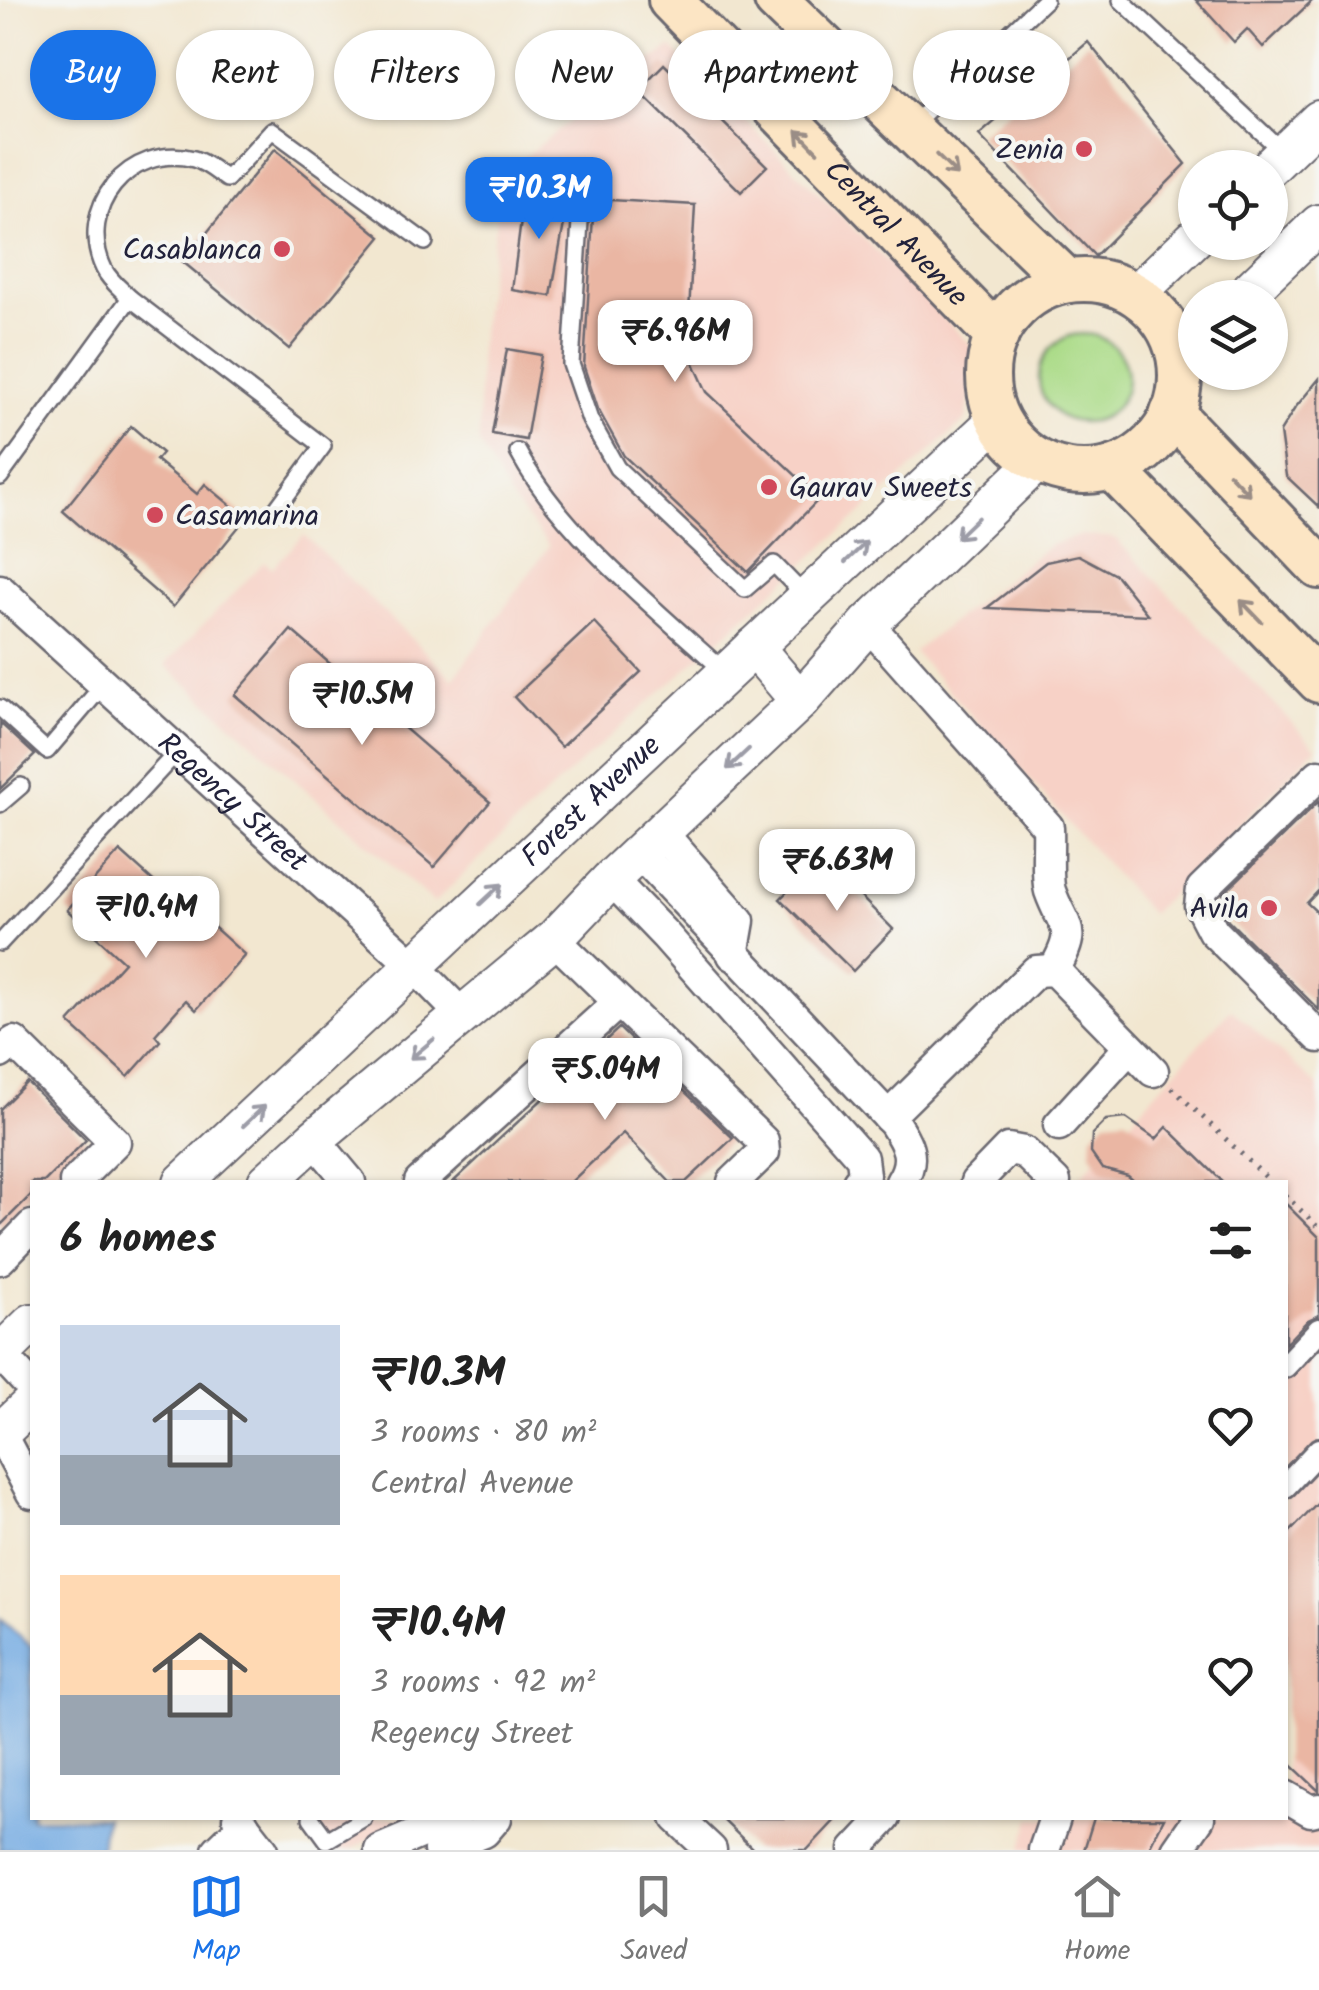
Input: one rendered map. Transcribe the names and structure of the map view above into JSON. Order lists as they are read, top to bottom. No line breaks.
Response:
{"streets":{"main road":["Central Avenue"],"street":["Regency Street","Forest Avenue"]},"crossings":[["Regency Street","Forest Avenue"]],"places":["Zenia","Casablanca","Gaurav Sweets","Casamarina","Avila"],"page":{"chip":["Buy","Rent","Filters","New","Apartment","House"],"price":["₹10.3M","₹6.96M","₹10.5M","₹6.63M","₹10.4M","₹5.04M"],"heading":"6 homes","list":[{"name":"₹10.3M","note":"3 rooms · 80 m² · Central Avenue"},{"name":"₹10.4M","note":"3 rooms · 92 m² · Regency Street"}],"tabs":["Map","Saved","Home"]}}
